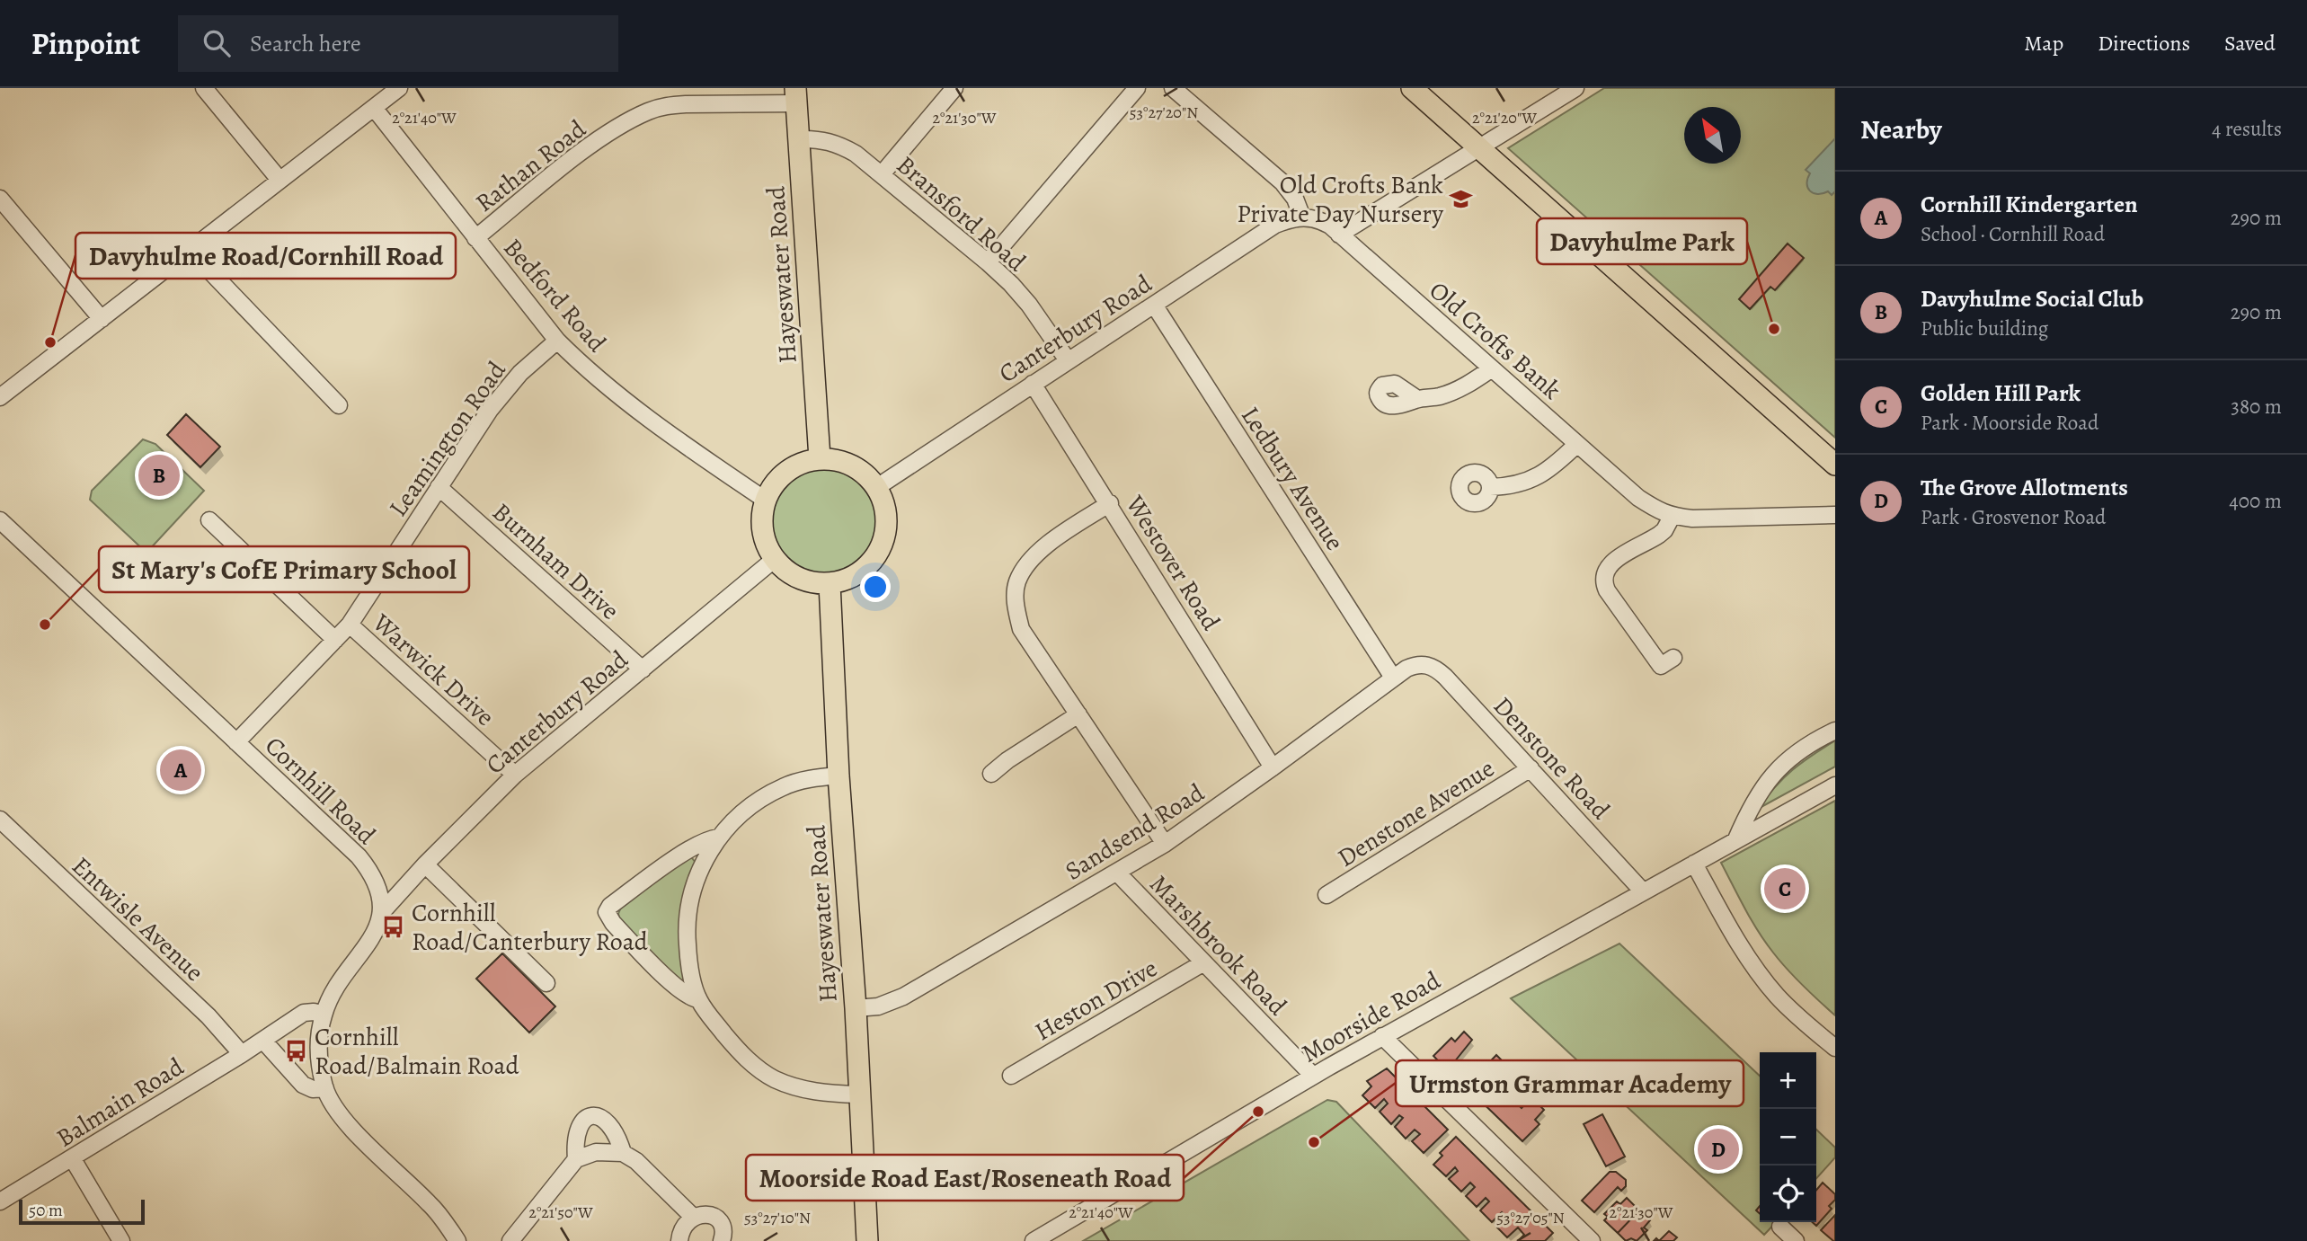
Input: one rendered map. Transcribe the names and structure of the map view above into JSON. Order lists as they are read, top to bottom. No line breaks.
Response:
{"streets":{"main road":["Hayeswater Road"],"street":["Rathan Road","Bransford Road","Bedford Road","Canterbury Road","Old Crofts Bank","Leamington Road","Ledbury Avenue","Burnham Drive","Westover Road","Warwick Drive","Denstone Road","Cornhill Road","Denstone Avenue","Sandsend Road","Entwisle Avenue","Marshbrook Road","Heston Drive","Moorside Road","Balmain Road"]},"crossings":[["Rathan Road","Hayeswater Road"],["Rathan Road","Bedford Road"],["Bransford Road","Hayeswater Road"],["Bransford Road","Canterbury Road"],["Hayeswater Road","Bedford Road"],["Hayeswater Road","Canterbury Road"],["Hayeswater Road","Sandsend Road"],["Bedford Road","Canterbury Road"],["Bedford Road","Leamington Road"],["Canterbury Road","Old Crofts Bank"],["Canterbury Road","Ledbury Avenue"],["Canterbury Road","Burnham Drive"],["Canterbury Road","Westover Road"],["Canterbury Road","Warwick Drive"],["Canterbury Road","Cornhill Road"],["Leamington Road","Burnham Drive"],["Leamington Road","Warwick Drive"],["Leamington Road","Cornhill Road"],["Ledbury Avenue","Sandsend Road"],["Westover Road","Sandsend Road"],["Denstone Road","Denstone Avenue"],["Denstone Road","Sandsend Road"],["Denstone Road","Moorside Road"],["Sandsend Road","Marshbrook Road"],["Entwisle Avenue","Balmain Road"],["Marshbrook Road","Heston Drive"],["Marshbrook Road","Moorside Road"]],"places":{"school or university":["Old Crofts Bank Private Day Nursery"],"other":["Davyhulme Park","Davyhulme Road/Cornhill Road","St Mary's CofE Primary School","Moorside Road East/Roseneath Road","Urmston Grammar Academy"],"bus stop":["Cornhill Road/Canterbury Road","Cornhill Road/Balmain Road"]},"scale_bar":"50 m","north":"top left","page":{"header":"Pinpoint","search":"Search here","nav":["Map","Directions","Saved"],"heading":["Nearby","4 results"],"list":[{"mark":"A","name":"Cornhill Kindergarten","note":"School · Cornhill Road","value":"290 m"},{"mark":"B","name":"Davyhulme Social Club","note":"Public building","value":"290 m"},{"mark":"C","name":"Golden Hill Park","note":"Park · Moorside Road","value":"380 m"},{"mark":"D","name":"The Grove Allotments","note":"Park · Grosvenor Road","value":"400 m"}],"pins":["B","A","C","D"],"map_buttons":["+","−"],"scale":"50 m"},"coordinates":["53°27'20\"N","2°21'40\"W","2°21'30\"W","2°21'20\"W","2°21'50\"W","53°27'10\"N","53°27'05\"N"]}
